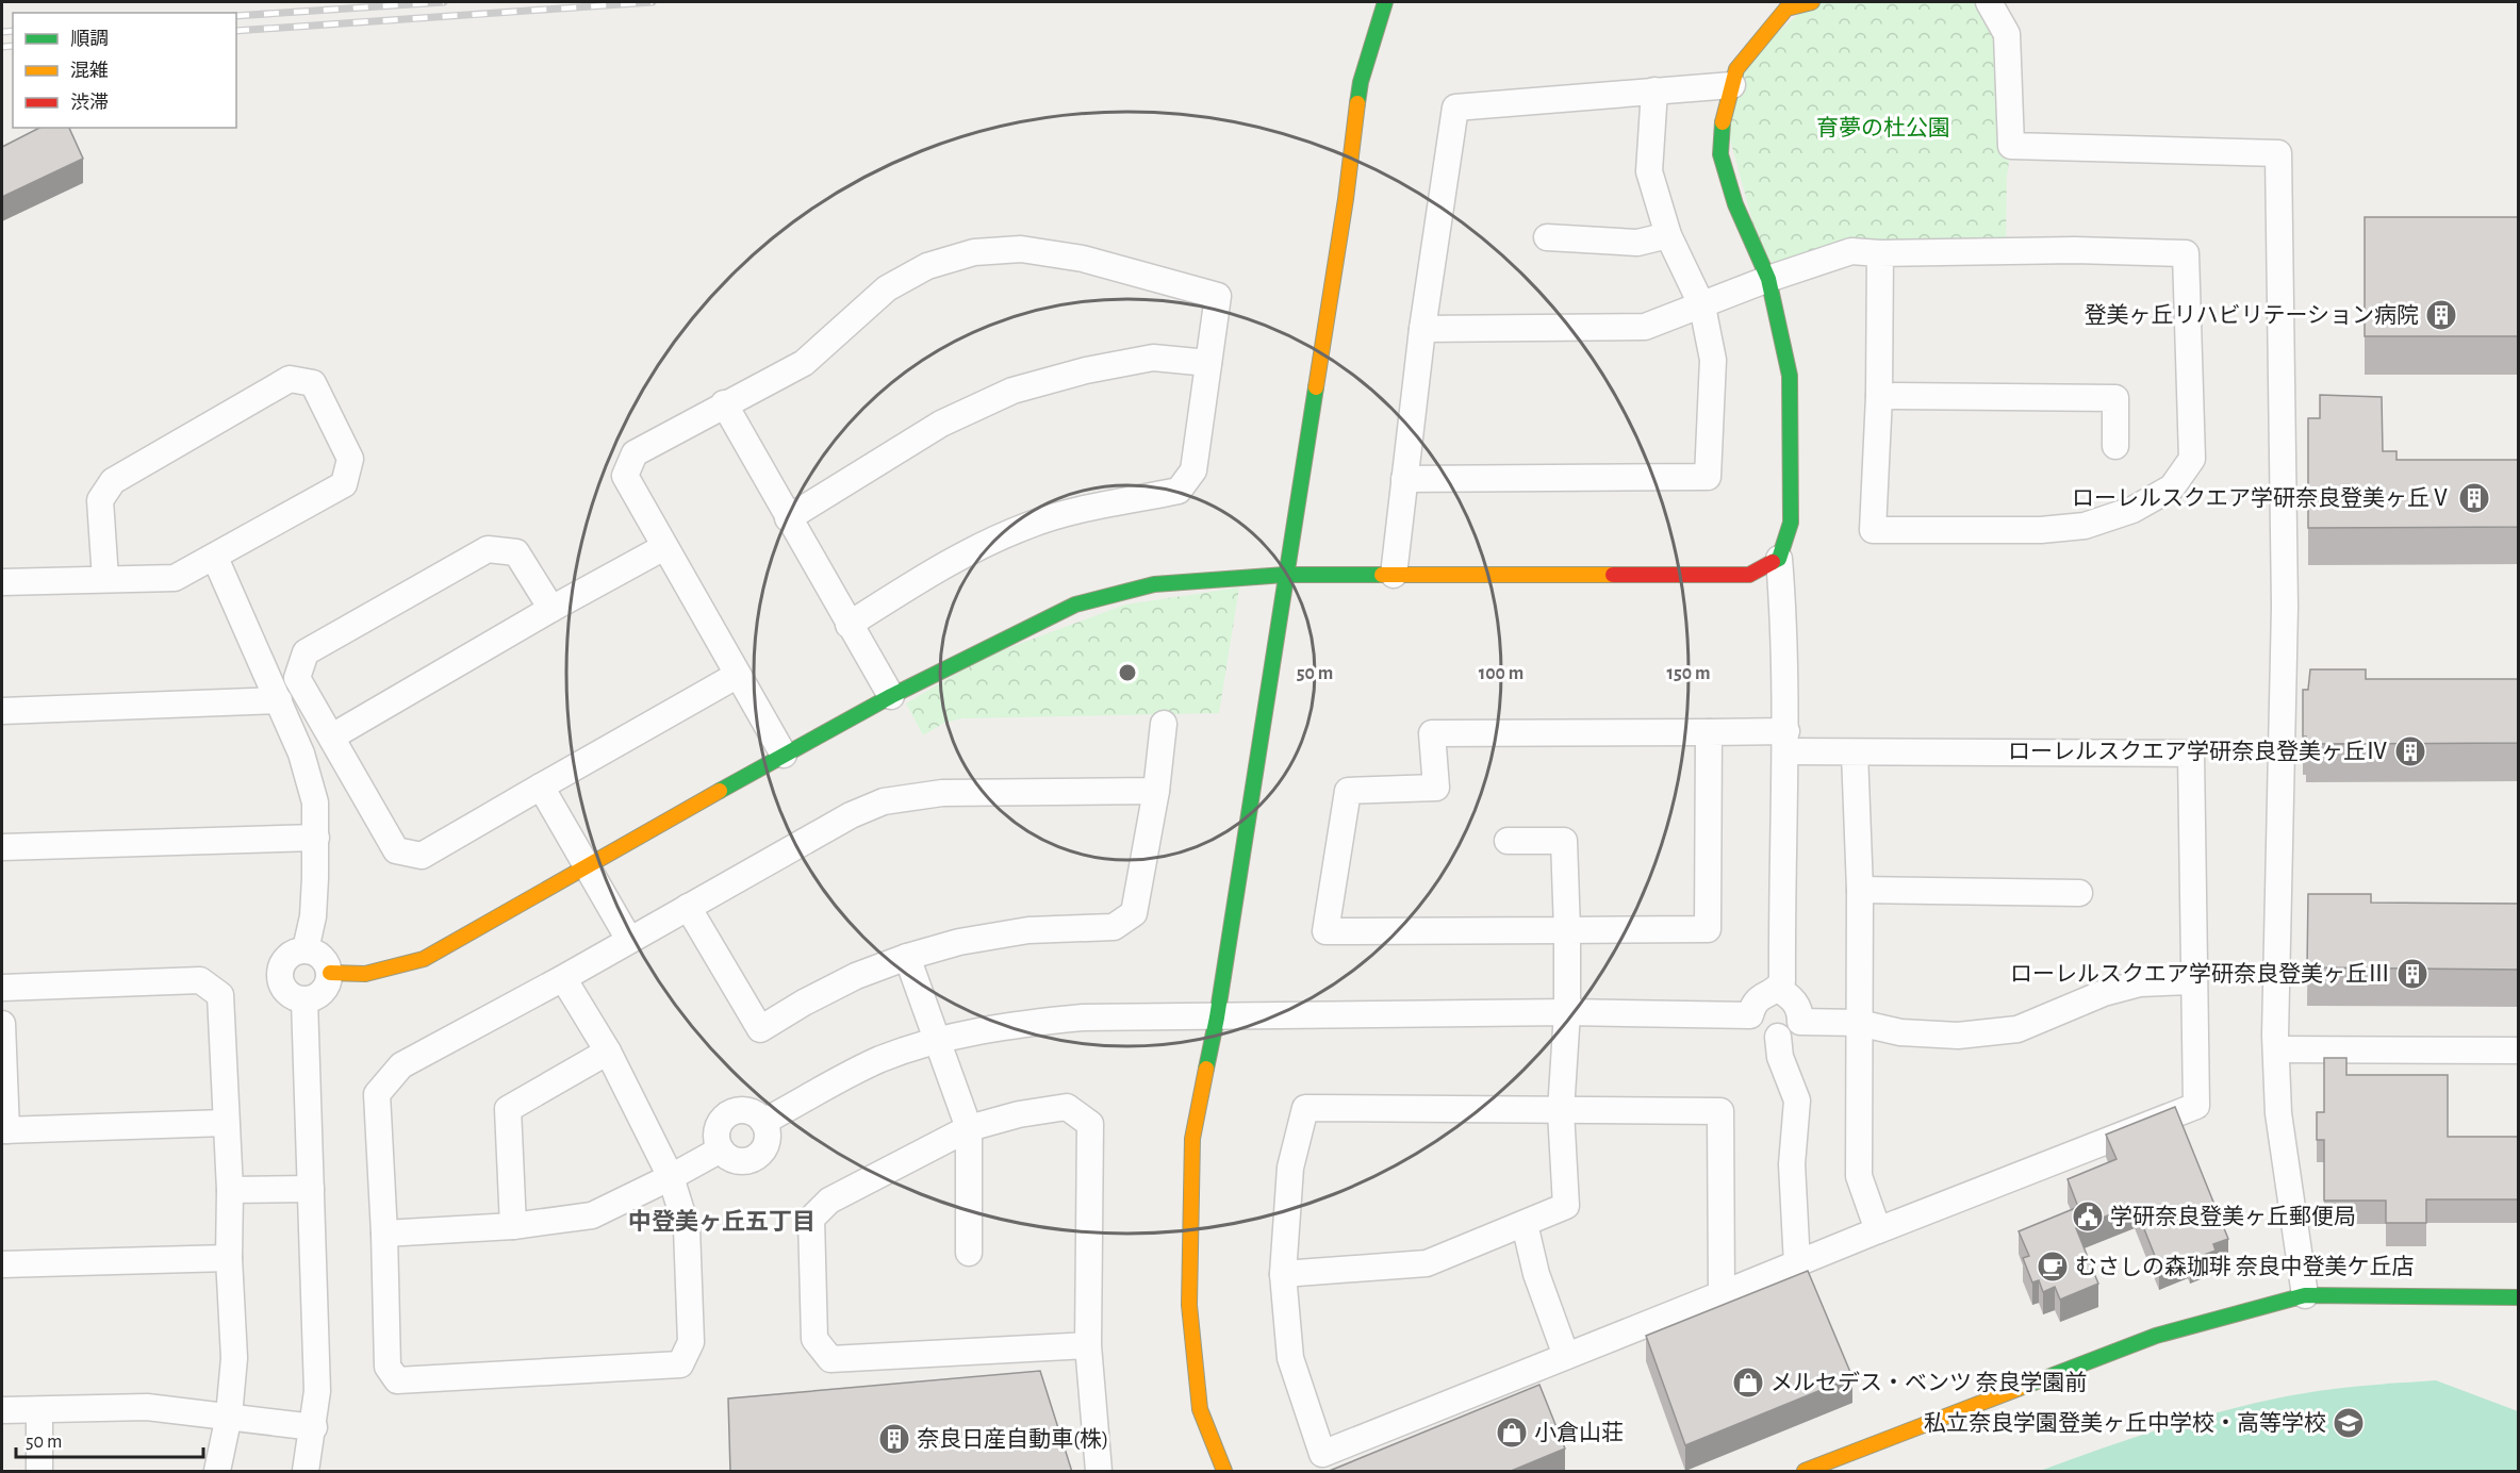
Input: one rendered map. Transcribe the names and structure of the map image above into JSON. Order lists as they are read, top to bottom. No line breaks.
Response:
{"districts":["中登美ヶ丘五丁目"],"parks":["育夢の杜公園"],"places":{"building":["登美ヶ丘リハビリテーション病院","ローレルスクエア学研奈良登美ヶ丘Ⅴ","ローレルスクエア学研奈良登美ヶ丘Ⅳ","ローレルスクエア学研奈良登美ヶ丘Ⅲ","奈良日産自動車(株)"],"public building":["学研奈良登美ヶ丘郵便局"],"cafe":["むさしの森珈琲 奈良中登美ケ丘店"],"shop":["メルセデス・ベンツ 奈良学園前","小倉山荘"],"school or university":["私立奈良学園登美ヶ丘中学校・高等学校"]},"legend":["順調","混雑","渋滞"],"scale_bar":"50 m","rings":["50 m","100 m","150 m"]}
